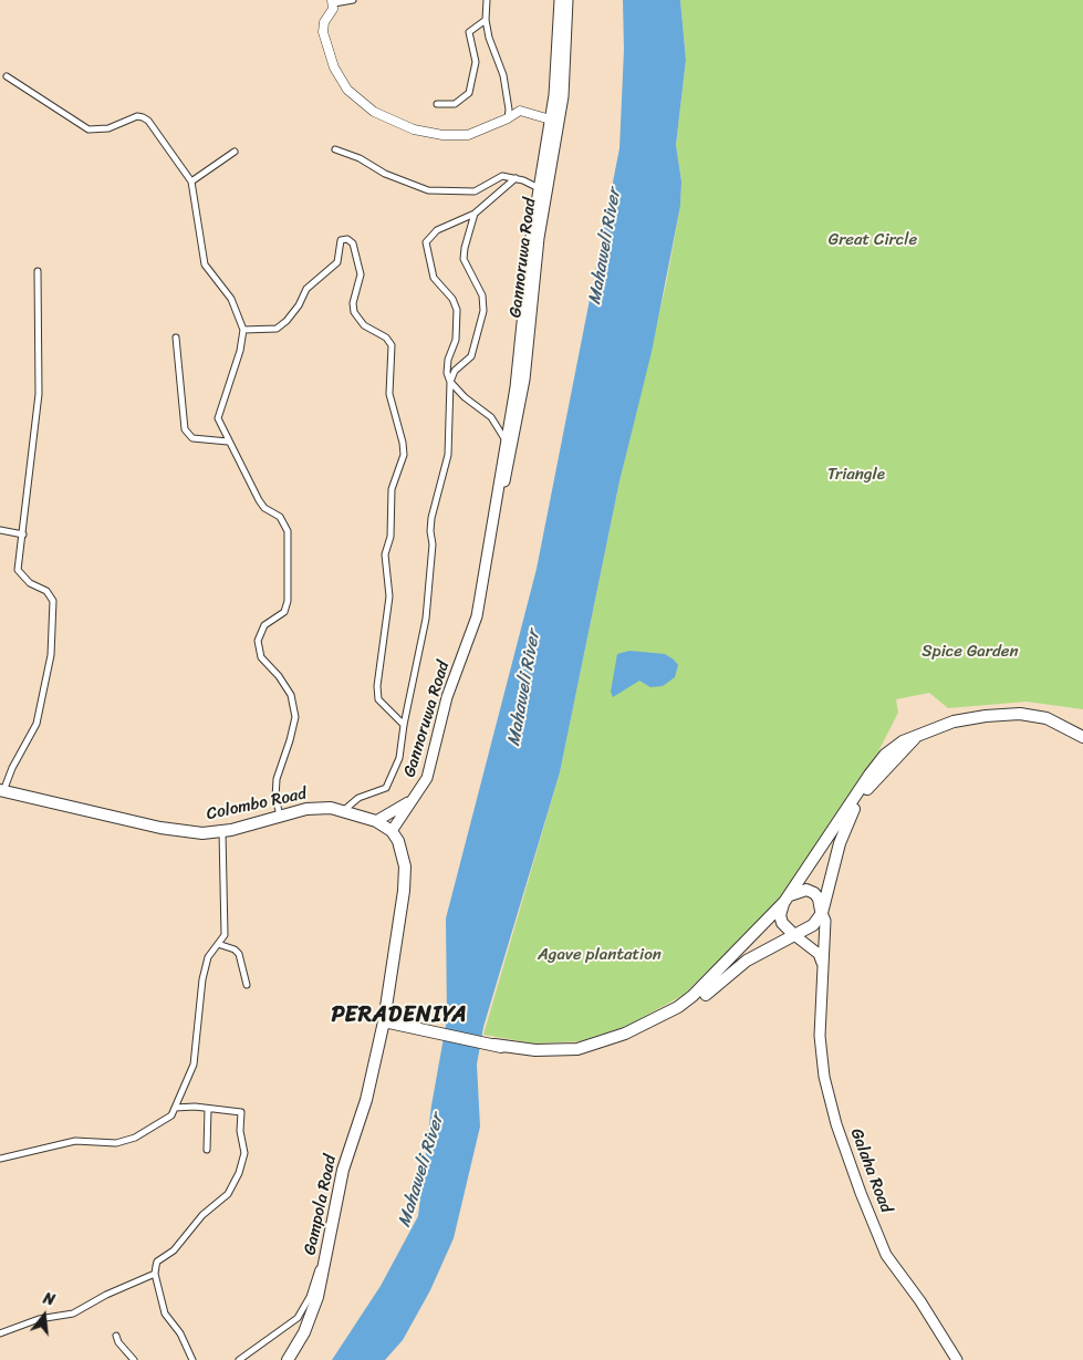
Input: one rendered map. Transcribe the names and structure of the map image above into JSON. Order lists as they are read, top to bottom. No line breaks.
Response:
{"streets":{"highway":["Colombo Road","Gampola Road"],"main road":["Gannoruwa Road","Galaha Road"]},"crossings":[["Gannoruwa Road","Colombo Road"]],"districts":["PERADENIYA"],"water":["Mahaweli River"],"parks":["Great Circle","Triangle","Spice Garden","Agave plantation"],"north":"top"}
